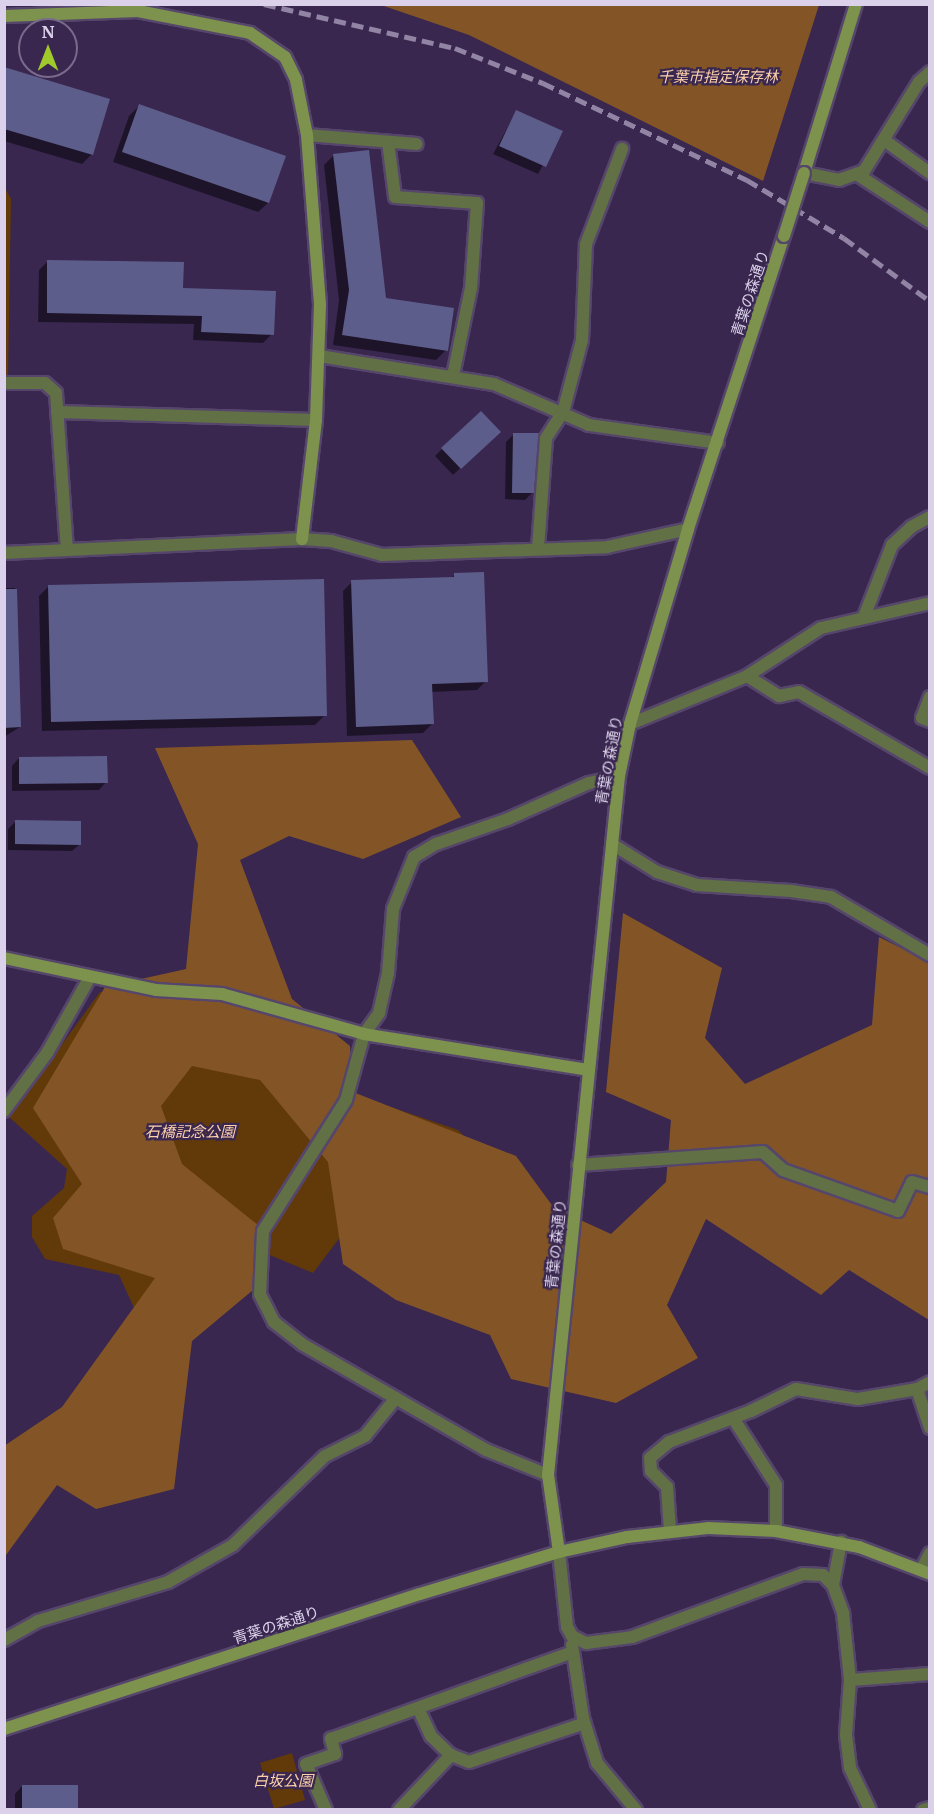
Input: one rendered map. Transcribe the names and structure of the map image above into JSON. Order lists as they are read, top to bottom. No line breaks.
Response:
{"streets":{"street":["青葉の森通り"]},"parks":["千葉市指定保存林","石橋記念公園","白坂公園"],"north":"top"}
